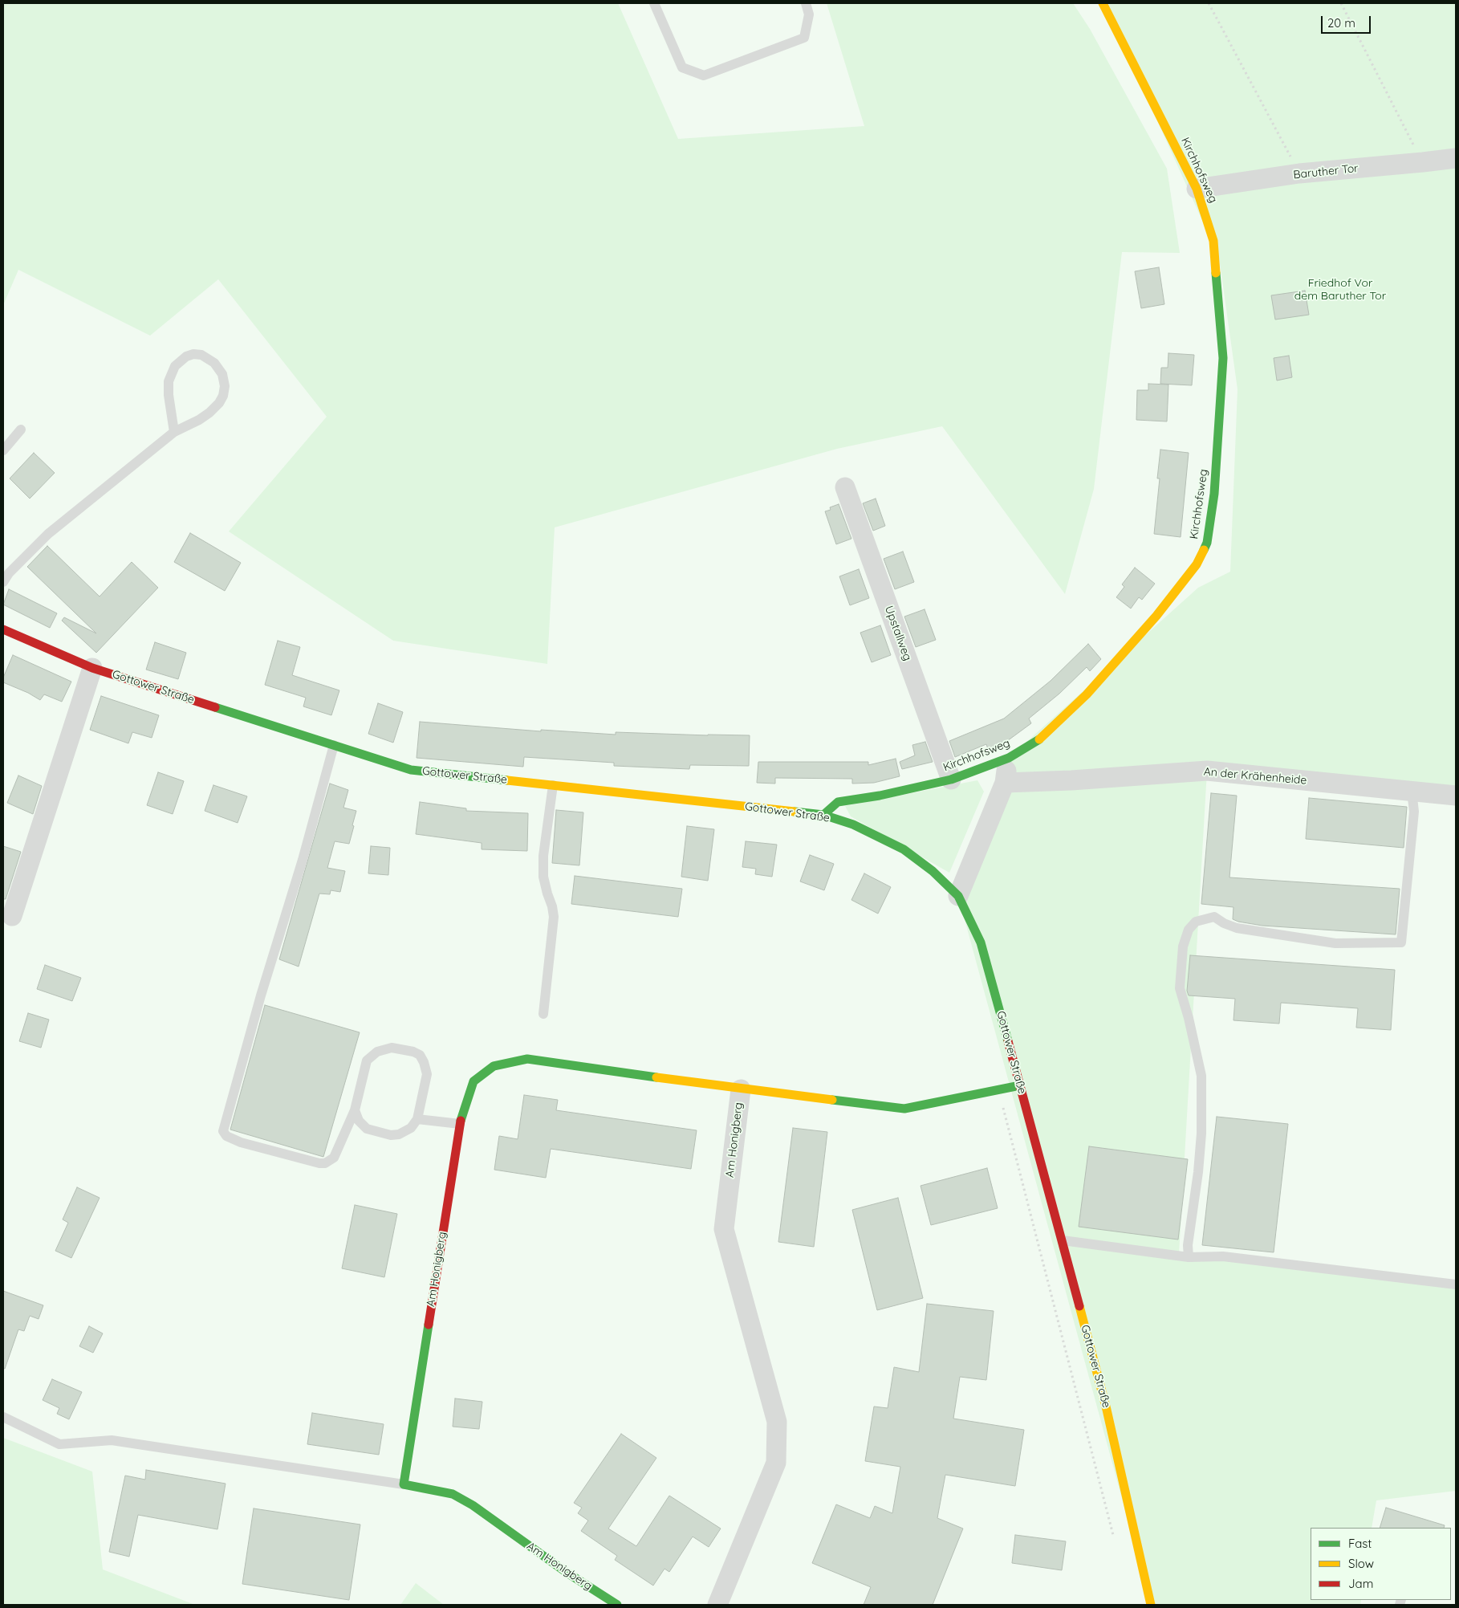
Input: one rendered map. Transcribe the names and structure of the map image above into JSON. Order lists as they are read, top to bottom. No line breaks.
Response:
{"streets":{"street":["Kirchhofsweg","Baruther Tor","Upstallweg","Gottower Straße","An der Krähenheide","Am Honigberg"]},"crossings":[["Kirchhofsweg","Baruther Tor"],["Kirchhofsweg","Upstallweg"],["Kirchhofsweg","Gottower Straße"],["Gottower Straße","Am Honigberg"]],"parks":["Friedhof Vor dem Baruther Tor"],"legend":["Fast","Slow","Jam"],"scale_bar":"20 m"}
